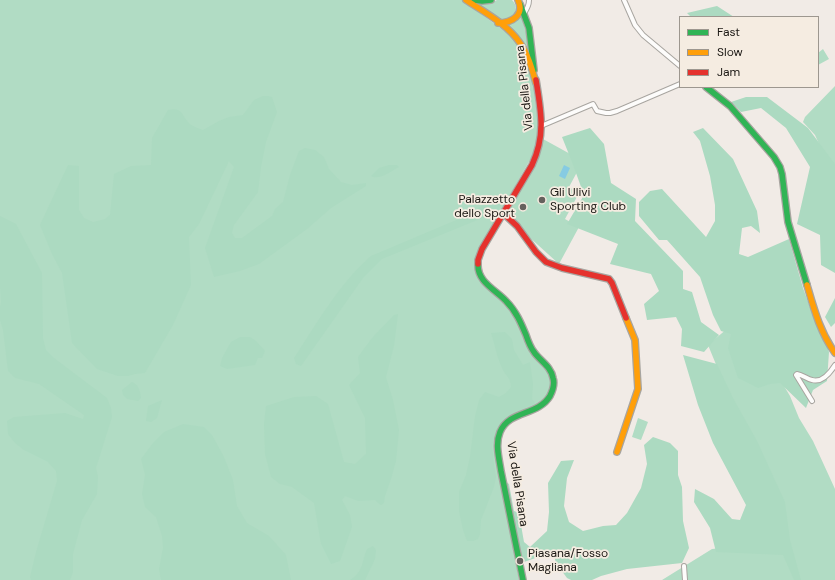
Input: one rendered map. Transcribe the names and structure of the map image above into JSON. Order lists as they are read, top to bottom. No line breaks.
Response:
{"streets":{"main road":["Via della Pisana"]},"places":["Gli Ulivi Sporting Club","Palazzetto dello Sport","Piasana/Fosso Magliana"],"legend":["Fast","Slow","Jam"]}
